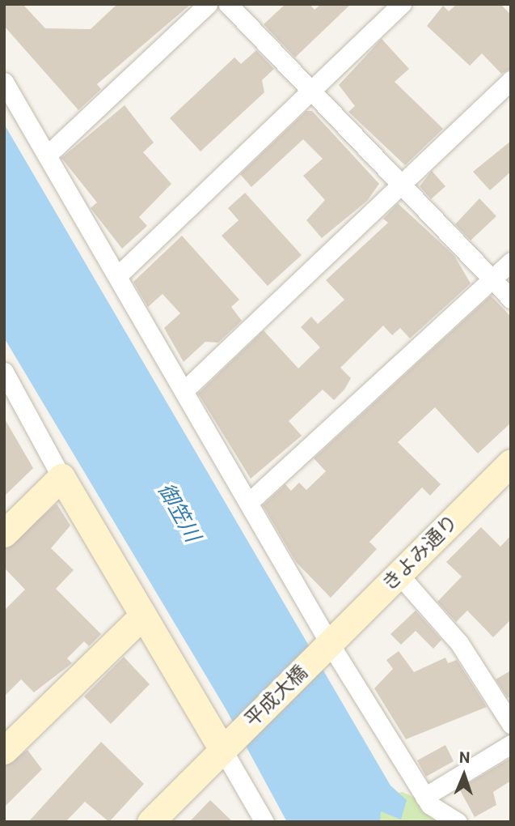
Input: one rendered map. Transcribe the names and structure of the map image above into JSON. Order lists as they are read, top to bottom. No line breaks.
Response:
{"streets":{"street":["きよみ通り","平成大橋"]},"crossings":[["きよみ通り","平成大橋"]],"water":["御笠川"],"north":"top"}
